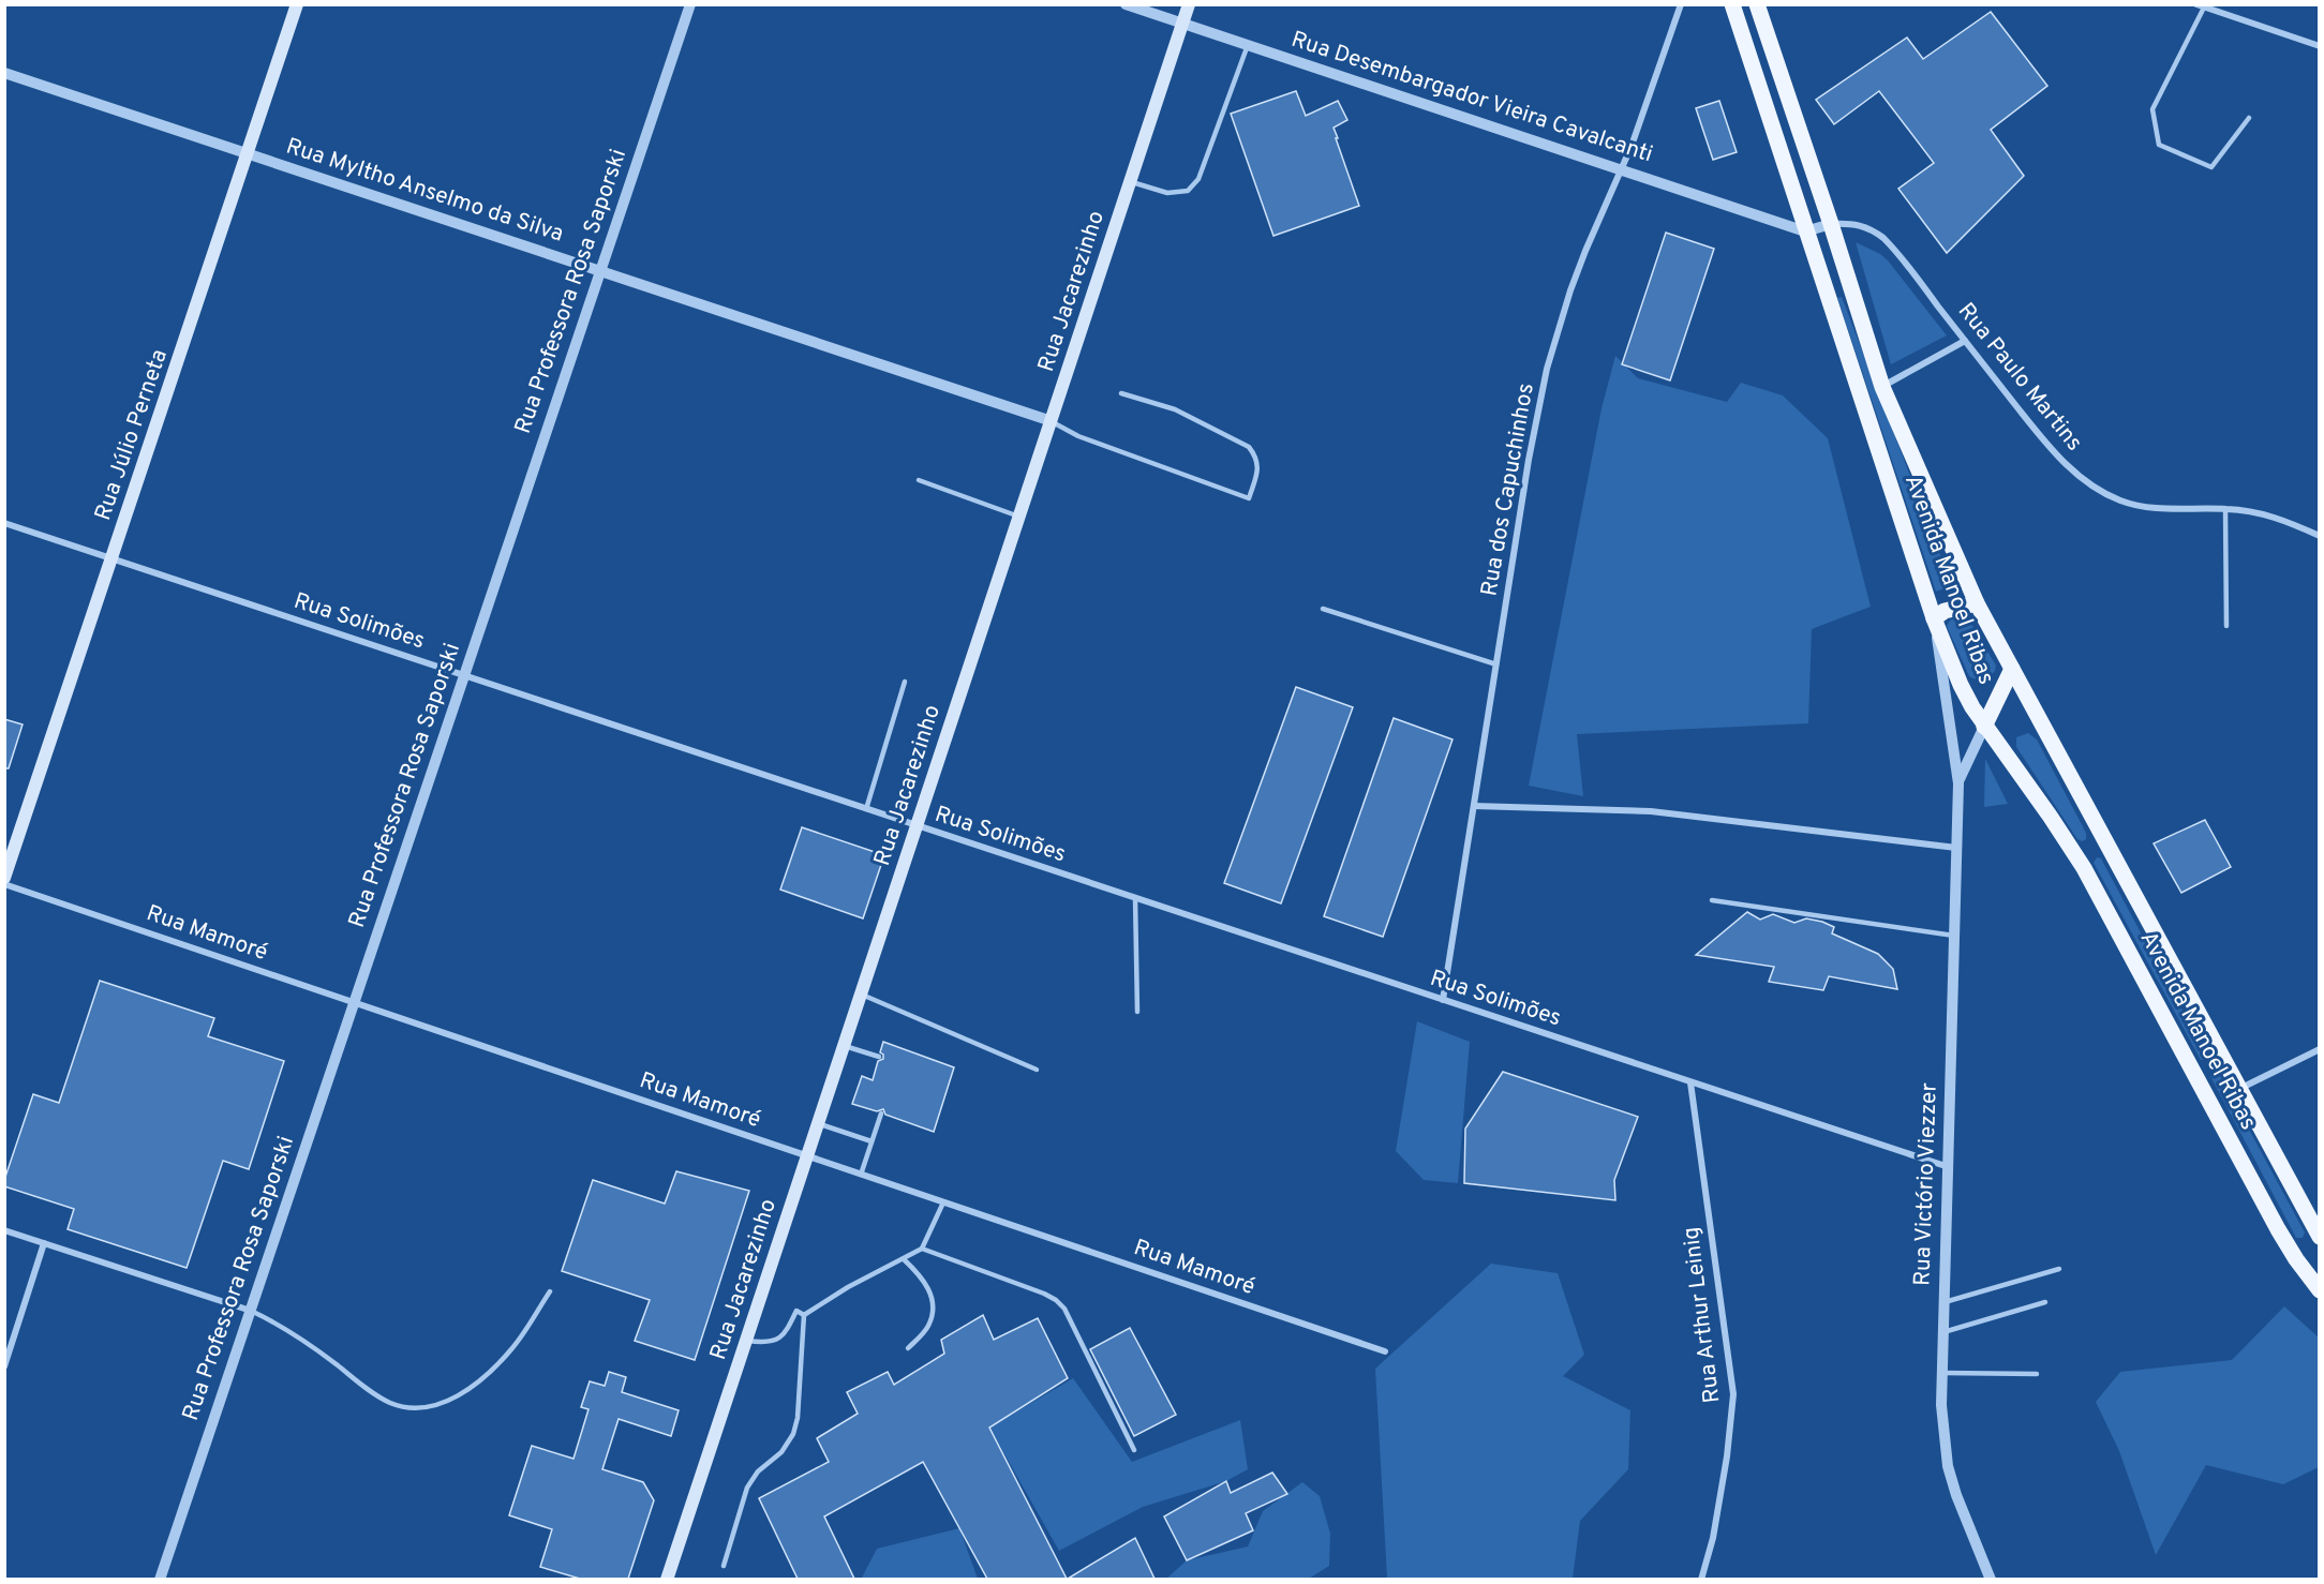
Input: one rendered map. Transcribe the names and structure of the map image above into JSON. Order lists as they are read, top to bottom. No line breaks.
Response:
{"streets":{"main road":["Rua Jacarezinho","Rua Júlio Perneta","Avenida Manoel Ribas"],"street":["Rua Desembargador Vieira Cavalcanti","Rua Myltho Anselmo da Silva","Rua Professora Rosa Saporski","Rua Paulo Martins","Rua dos Capuchinhos","Rua Solimões","Rua Mamoré","Rua Victório Viezzer","Rua Arthur Leinig"]},"crossings":[["Rua Desembargador Vieira Cavalcanti","Rua Jacarezinho"],["Rua Desembargador Vieira Cavalcanti","Rua dos Capuchinhos"],["Rua Desembargador Vieira Cavalcanti","Avenida Manoel Ribas"],["Rua Myltho Anselmo da Silva","Rua Professora Rosa Saporski"],["Rua Myltho Anselmo da Silva","Rua Jacarezinho"],["Rua Myltho Anselmo da Silva","Rua Júlio Perneta"],["Rua Professora Rosa Saporski","Rua Solimões"],["Rua Professora Rosa Saporski","Rua Mamoré"],["Rua Jacarezinho","Rua Solimões"],["Rua Jacarezinho","Rua Mamoré"],["Rua Paulo Martins","Avenida Manoel Ribas"],["Rua Júlio Perneta","Rua Solimões"],["Rua dos Capuchinhos","Rua Solimões"],["Avenida Manoel Ribas","Rua Victório Viezzer"],["Rua Solimões","Rua Victório Viezzer"],["Rua Solimões","Rua Arthur Leinig"]]}
